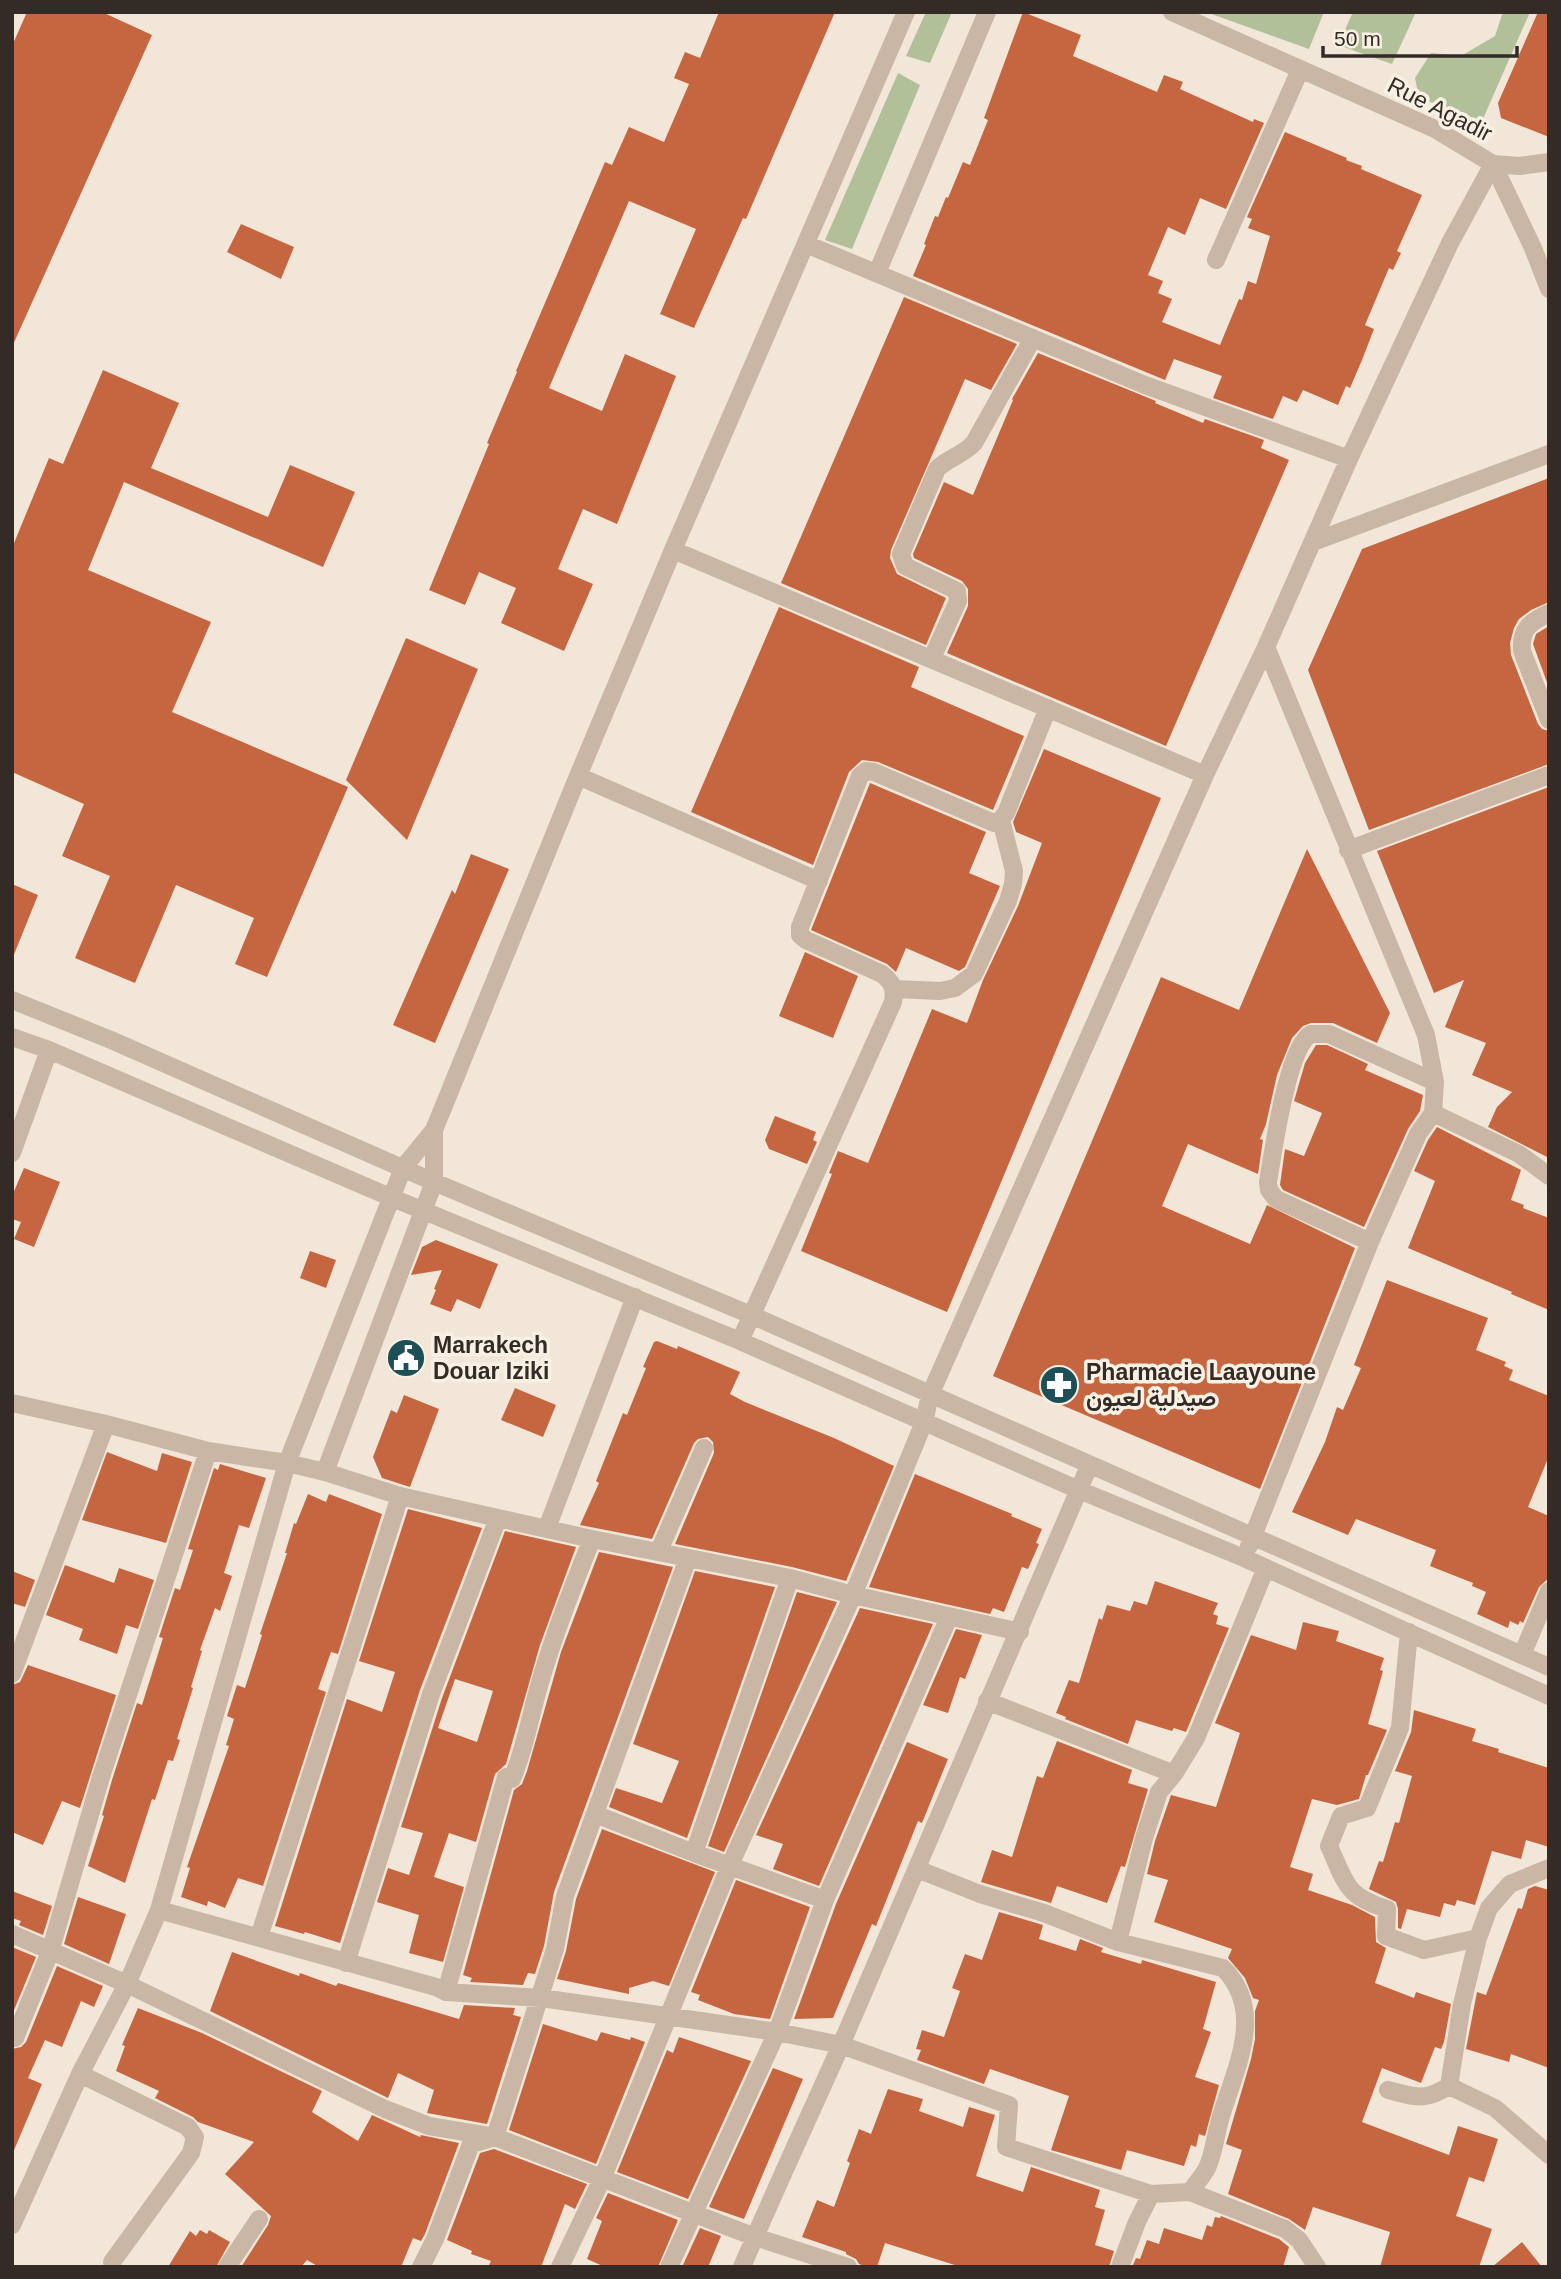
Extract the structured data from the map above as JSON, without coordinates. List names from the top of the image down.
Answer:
{
  "streets": {
    "street": ["Rue Agadir"]
  },
  "places": {
    "public building": ["Marrakech Douar Iziki"],
    "pharmacy": ["Pharmacie Laayoune صيدلية لعيون"]
  },
  "scale_bar": "50 m"
}
